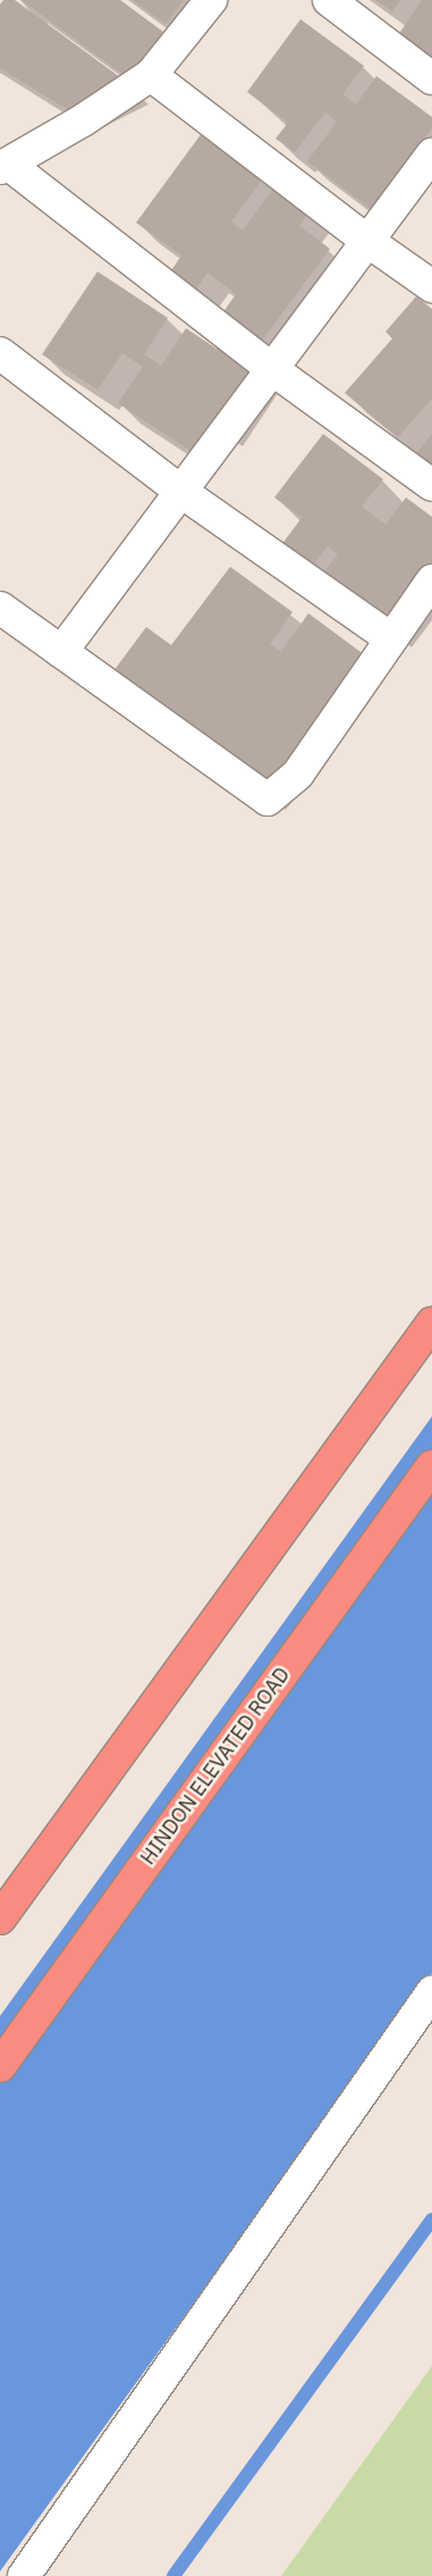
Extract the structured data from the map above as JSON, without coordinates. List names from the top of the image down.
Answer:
{
  "streets": {
    "highway": ["HINDON ELEVATED ROAD"]
  }
}
